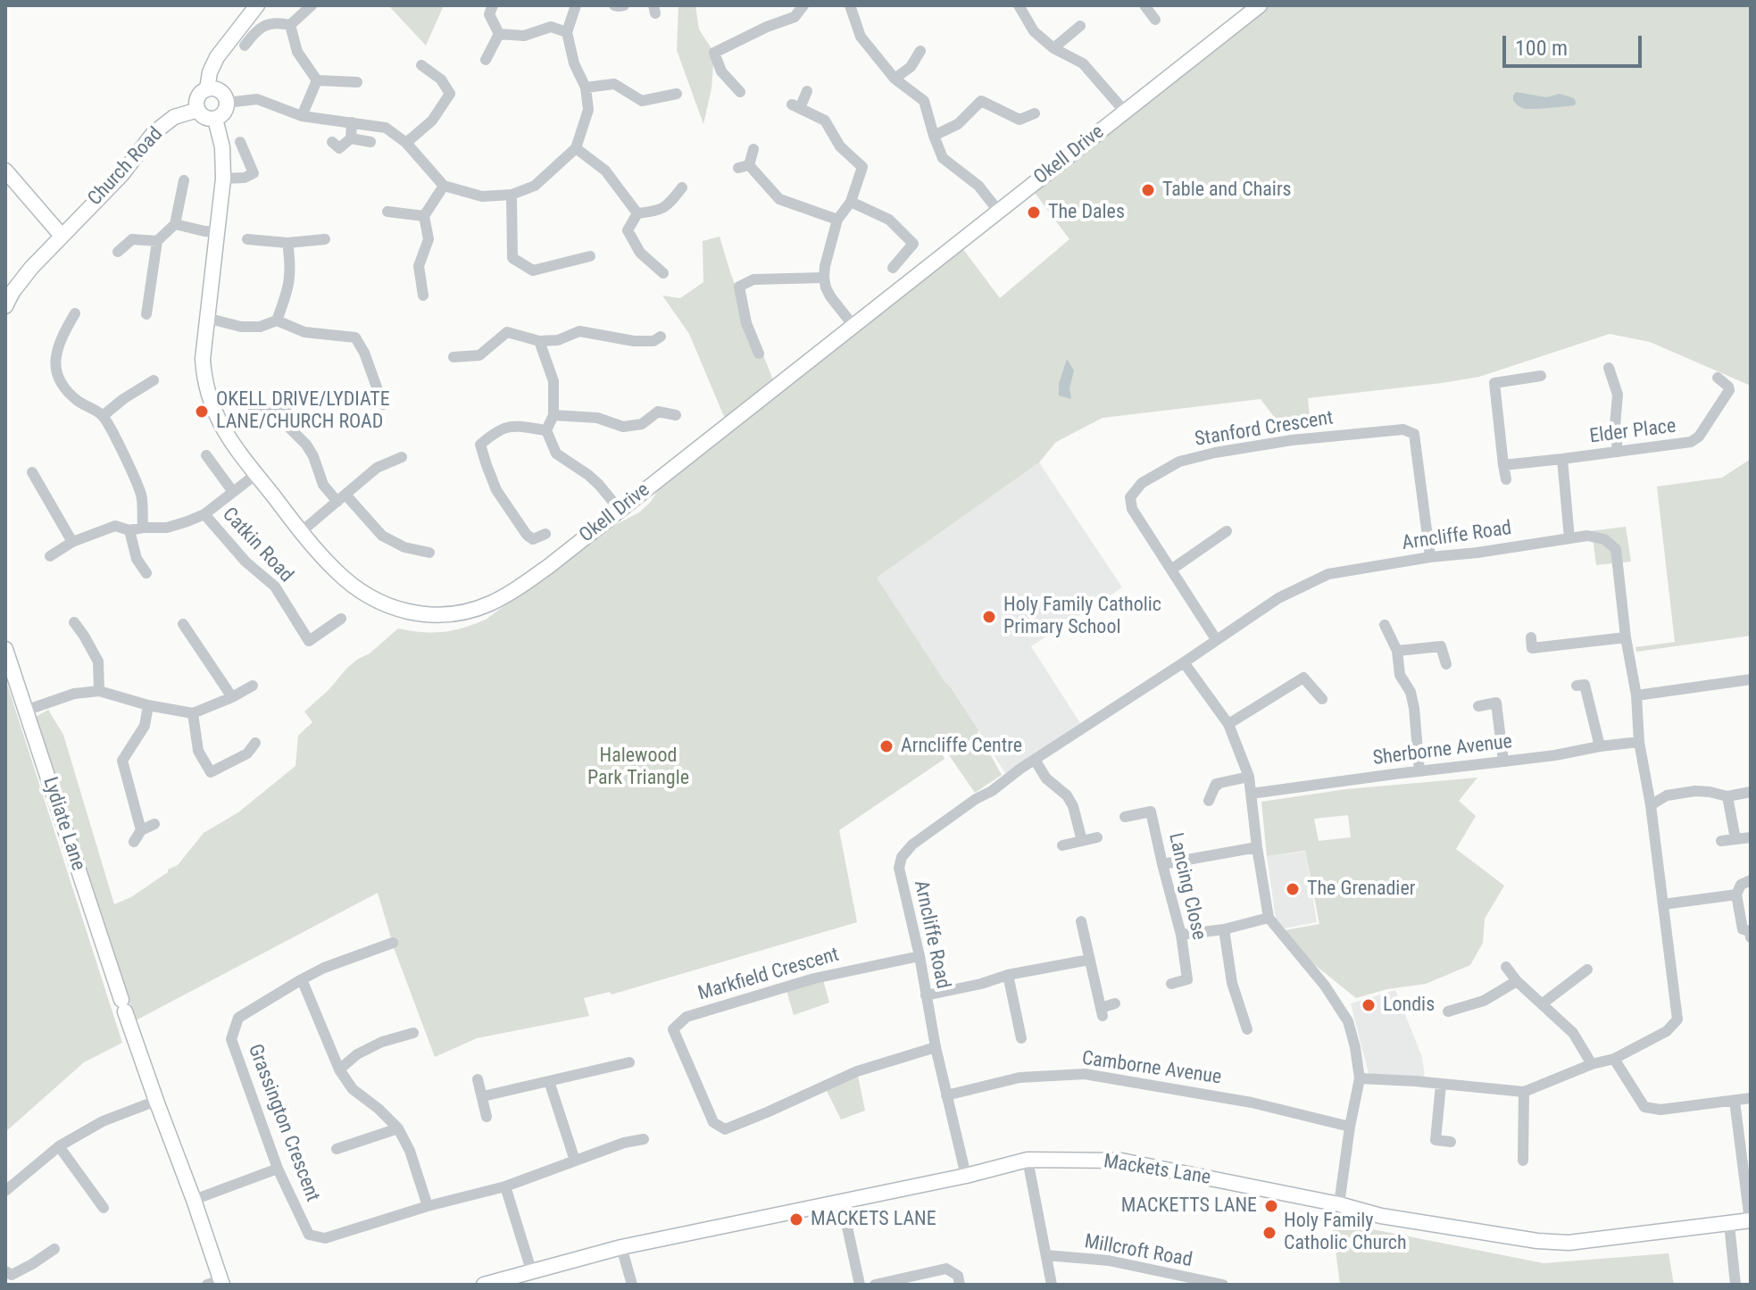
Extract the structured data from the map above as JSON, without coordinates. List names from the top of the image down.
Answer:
{
  "streets": {
    "street": [
      "Okell Drive",
      "Church Road",
      "Stanford Crescent",
      "Elder Place",
      "Arncliffe Road",
      "Catkin Road",
      "Sherborne Avenue",
      "Lydiate Lane",
      "Lancing Close",
      "Markfield Crescent",
      "Camborne Avenue",
      "Grassington Crescent",
      "Mackets Lane",
      "Millcroft Road"
    ]
  },
  "crossings": [
    ["Okell Drive", "Church Road"],
    ["Stanford Crescent", "Arncliffe Road"],
    ["Arncliffe Road", "Sherborne Avenue"],
    ["Arncliffe Road", "Markfield Crescent"],
    ["Arncliffe Road", "Camborne Avenue"],
    ["Arncliffe Road", "Mackets Lane"]
  ],
  "parks": ["Halewood Park Triangle"],
  "places": [
    "Table and Chairs",
    "The Dales",
    "OKELL DRIVE/LYDIATE LANE/CHURCH ROAD",
    "Holy Family Catholic Primary School",
    "Arncliffe Centre",
    "The Grenadier",
    "Londis",
    "MACKETTS LANE",
    "MACKETS LANE",
    "Holy Family Catholic Church"
  ],
  "scale_bar": "100 m"
}
